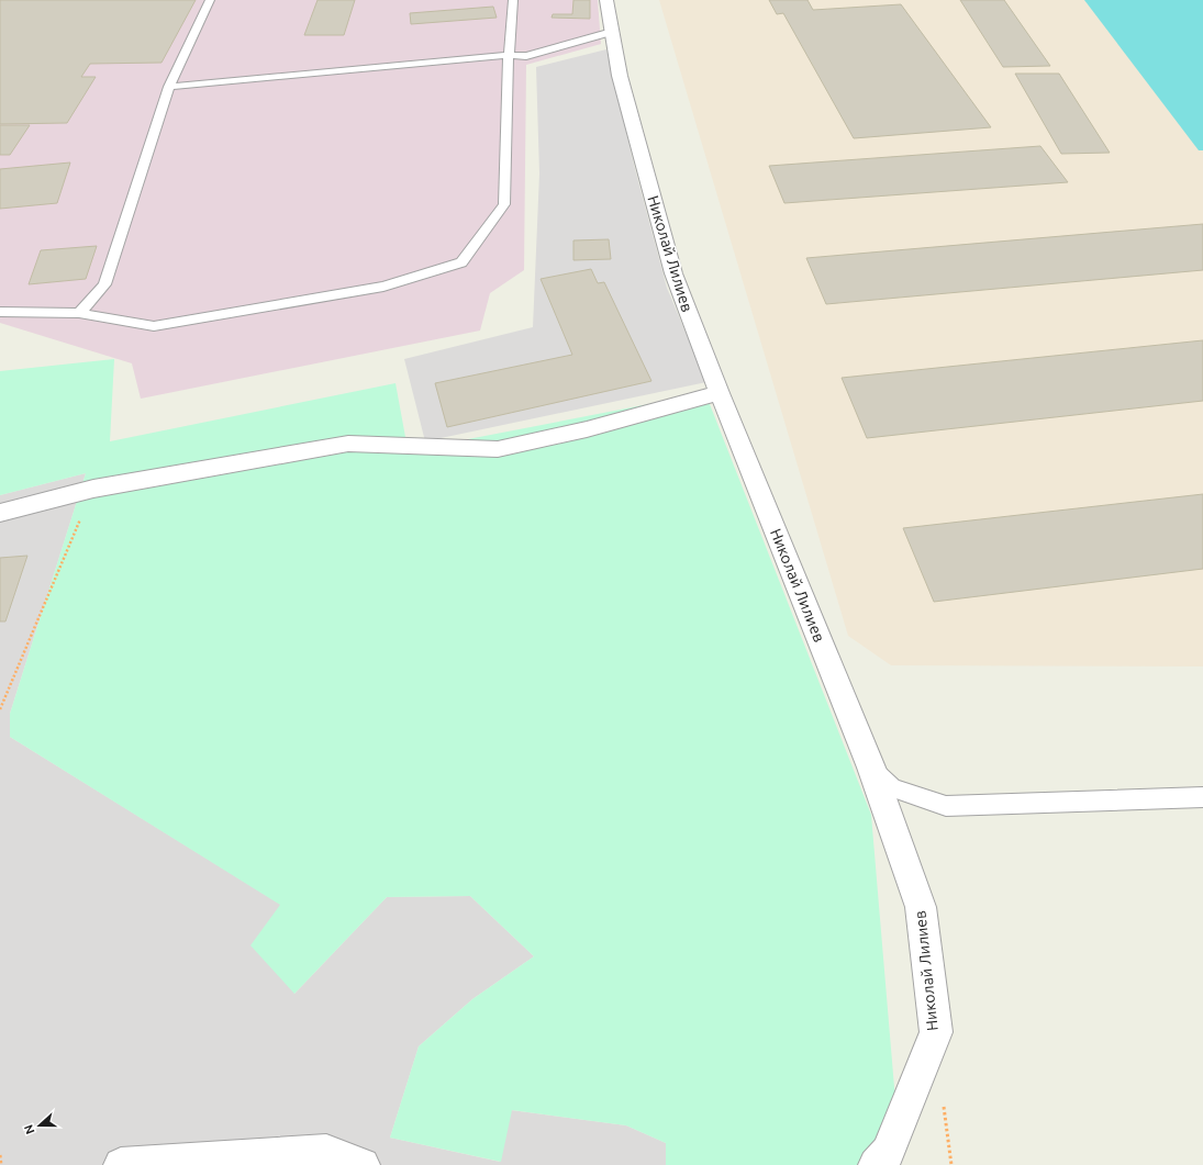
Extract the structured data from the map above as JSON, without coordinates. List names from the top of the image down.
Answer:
{
  "streets": {
    "street": ["Николай Лилиев"]
  },
  "north": "left"
}
